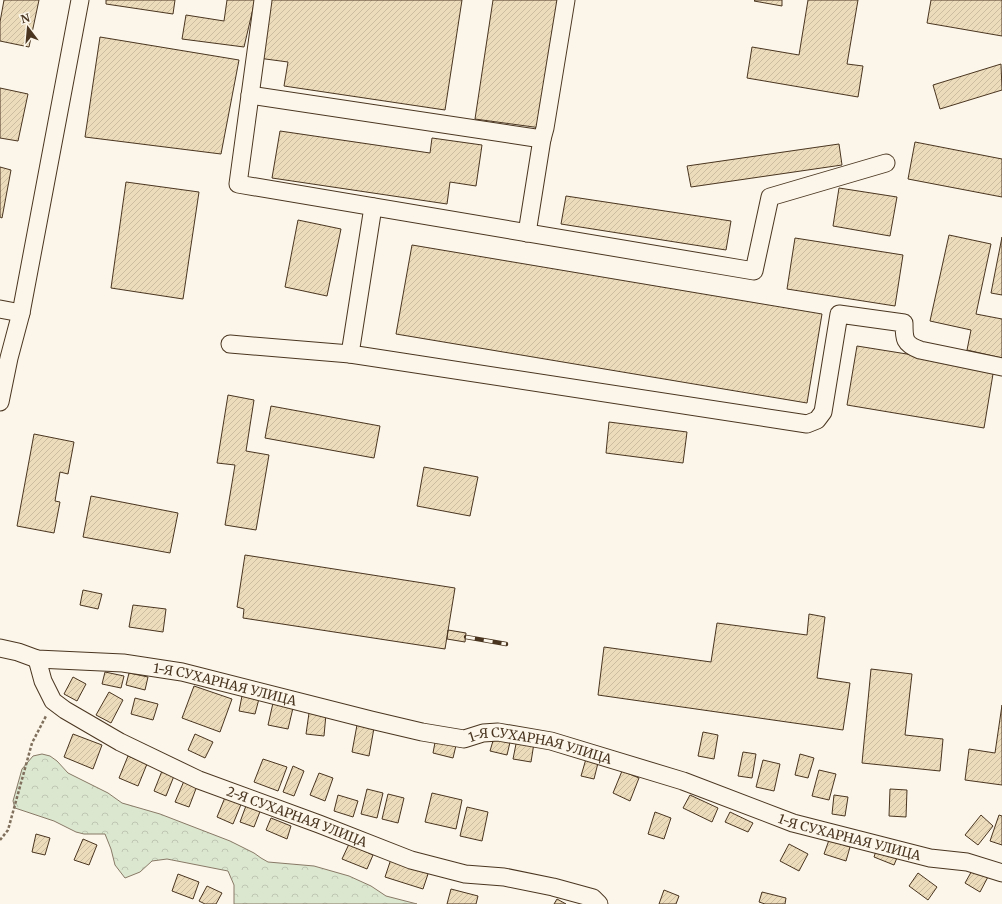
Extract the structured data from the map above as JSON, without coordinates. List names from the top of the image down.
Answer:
{
  "streets": {
    "street": ["1-Я СУХАРНАЯ УЛИЦА", "2-Я СУХАРНАЯ УЛИЦА"]
  },
  "crossings": [
    ["1-Я СУХАРНАЯ УЛИЦА", "2-Я СУХАРНАЯ УЛИЦА"]
  ],
  "north": "top"
}
